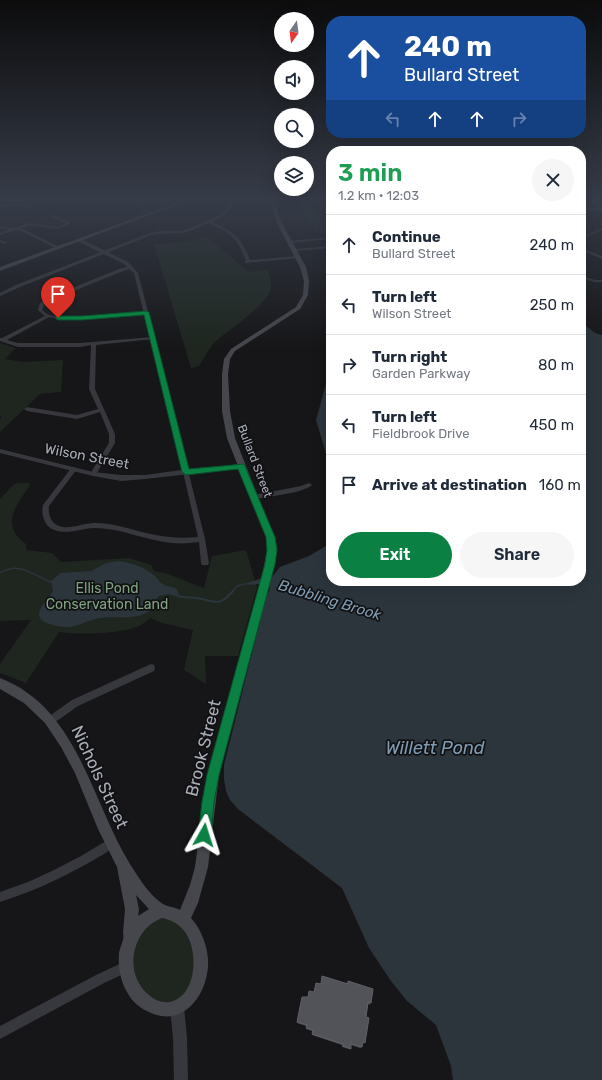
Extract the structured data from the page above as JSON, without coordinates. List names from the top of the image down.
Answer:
{
  "streets": {
    "main road": ["Bullard Street", "Brook Street", "Nichols Street"],
    "street": ["Wilson Street"]
  },
  "crossings": [
    ["Wilson Street", "Bullard Street"],
    ["Bullard Street", "Brook Street"],
    ["Brook Street", "Nichols Street"]
  ],
  "water": ["Bubbling Brook", "Willett Pond"],
  "parks": ["Ellis Pond Conservation Land"],
  "north": "bottom",
  "page": {
    "turn": ["240 m", "Bullard Street"],
    "heading": ["3 min", "1.2 km · 12:03"],
    "list": [
      {
        "name": "Continue",
        "note": "Bullard Street",
        "value": "240 m"
      },
      {
        "name": "Turn left",
        "note": "Wilson Street",
        "value": "250 m"
      },
      {
        "name": "Turn right",
        "note": "Garden Parkway",
        "value": "80 m"
      },
      {
        "name": "Turn left",
        "note": "Fieldbrook Drive",
        "value": "450 m"
      },
      {
        "name": "Arrive at destination",
        "value": "160 m"
      }
    ],
    "buttons": ["Exit", "Share"]
  }
}
